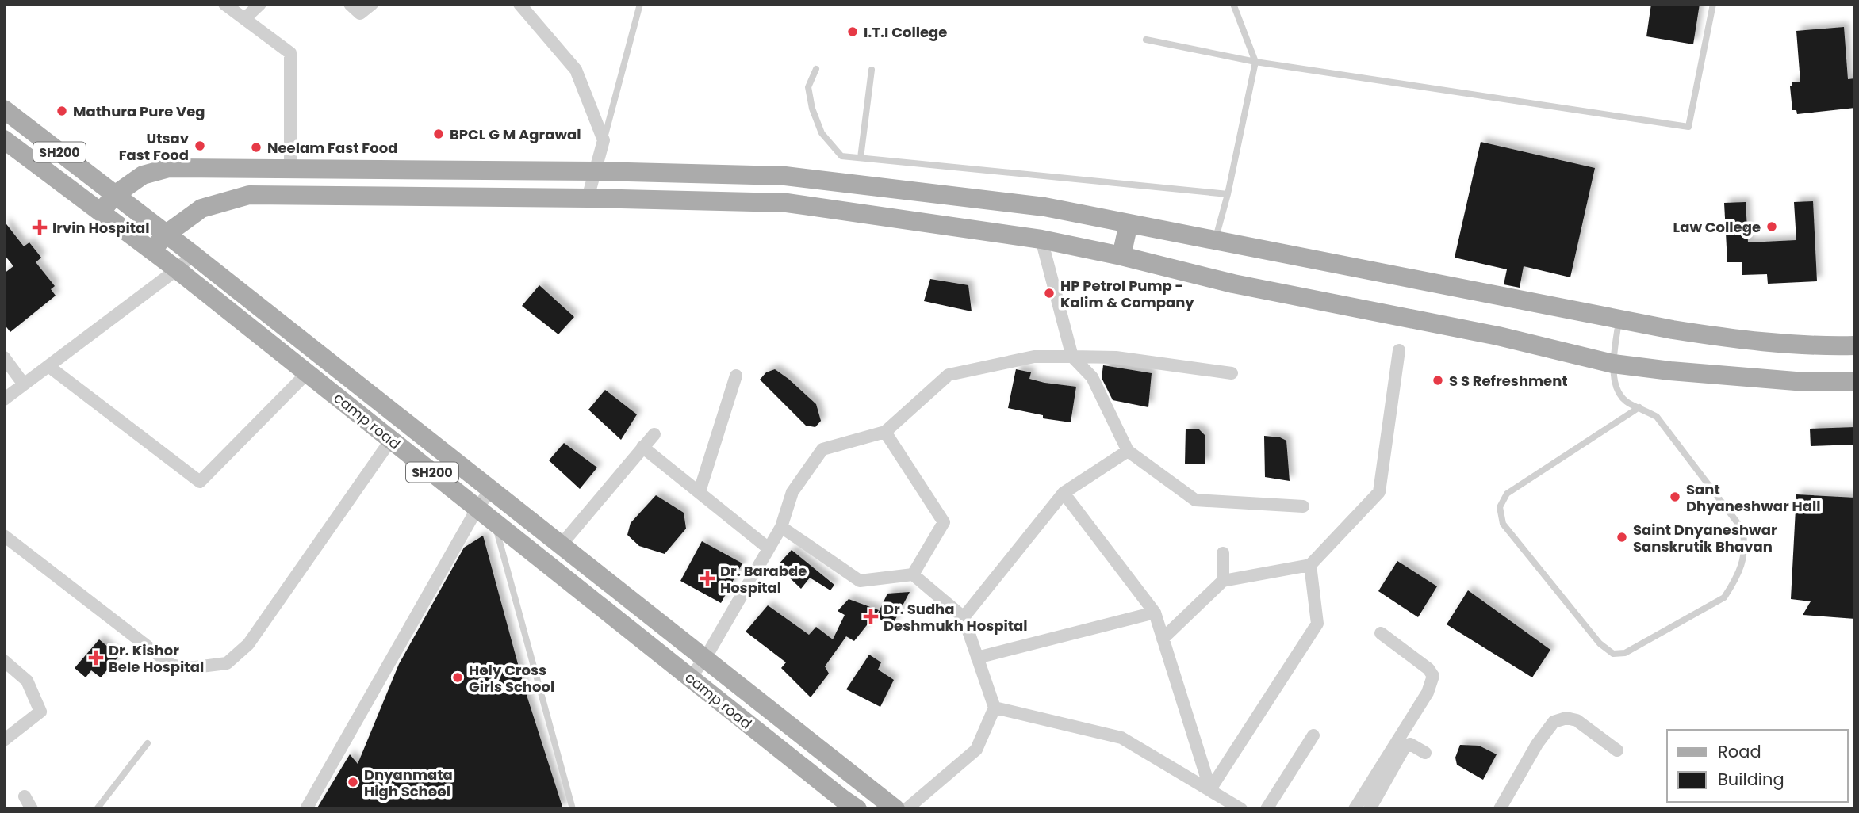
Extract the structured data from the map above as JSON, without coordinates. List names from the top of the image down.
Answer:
{
  "streets": {
    "main road": ["SH200", "camp road"]
  },
  "crossings": [
    ["SH200", "camp road"]
  ],
  "places": {
    "other": [
      "I.T.I College",
      "Mathura Pure Veg",
      "BPCL G M Agrawal",
      "Utsav Fast Food",
      "Neelam Fast Food",
      "Law College",
      "HP Petrol Pump - Kalim & Company",
      "S S Refreshment",
      "Sant Dhyaneshwar Hall",
      "Saint Dnyaneshwar Sanskrutik Bhavan",
      "Holy Cross Girls School",
      "Dnyanmata High School"
    ],
    "health": [
      "Irvin Hospital",
      "Dr. Barabde Hospital",
      "Dr. Sudha Deshmukh Hospital",
      "Dr. Kishor Bele Hospital"
    ]
  },
  "legend": ["Road", "Building"]
}
